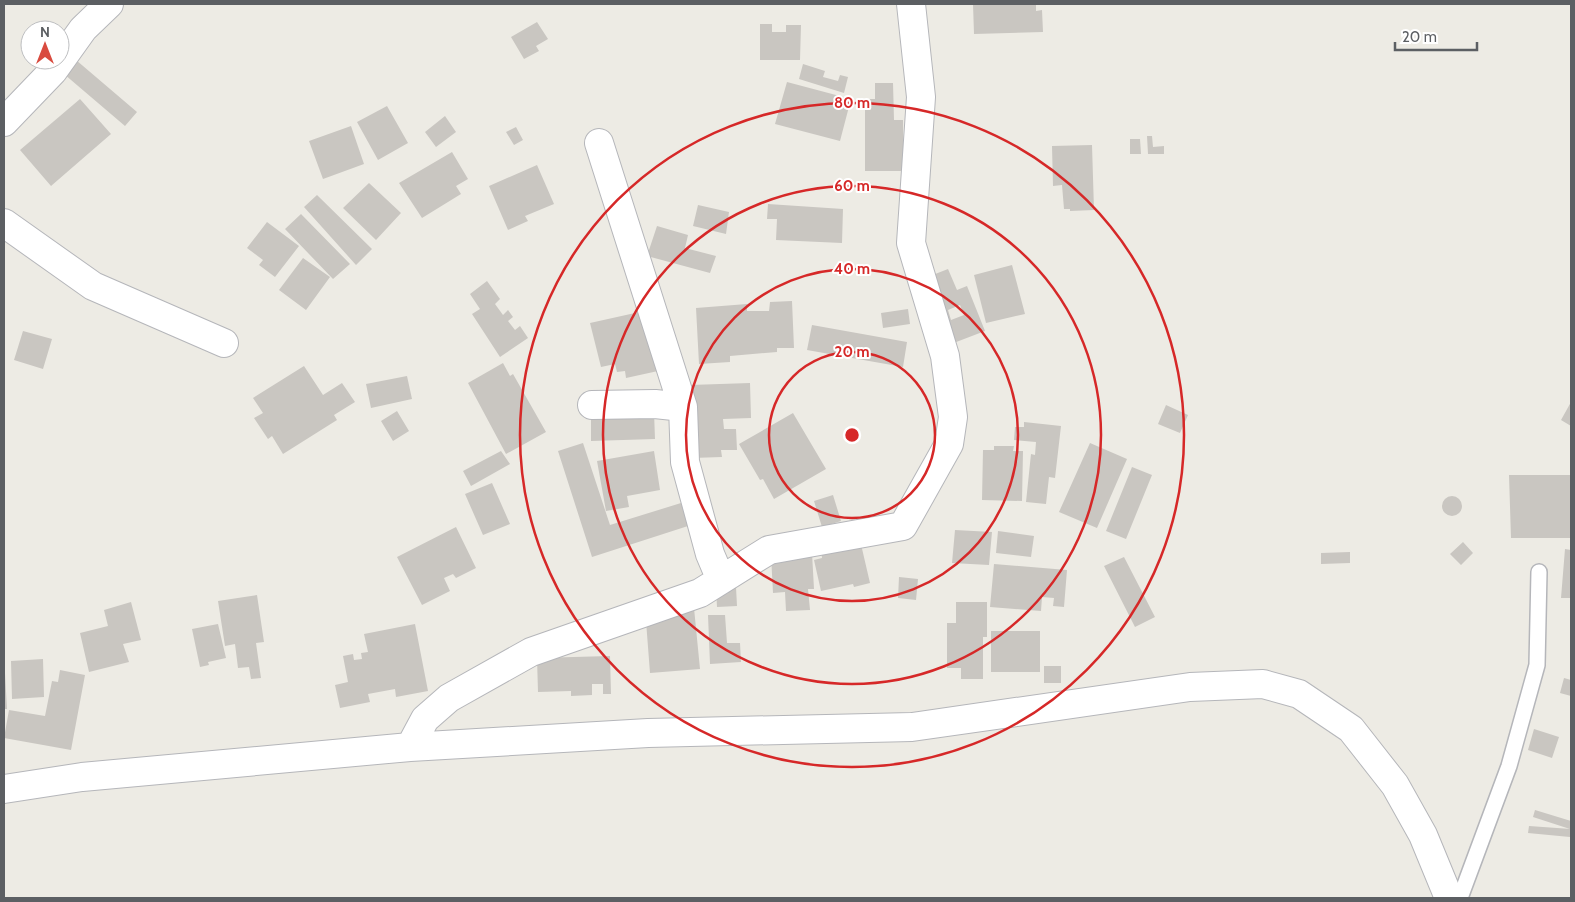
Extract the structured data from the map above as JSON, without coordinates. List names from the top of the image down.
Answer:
{
  "scale_bar": "20 m",
  "north": "top",
  "rings": [
    "80 m",
    "60 m",
    "40 m",
    "20 m"
  ]
}
